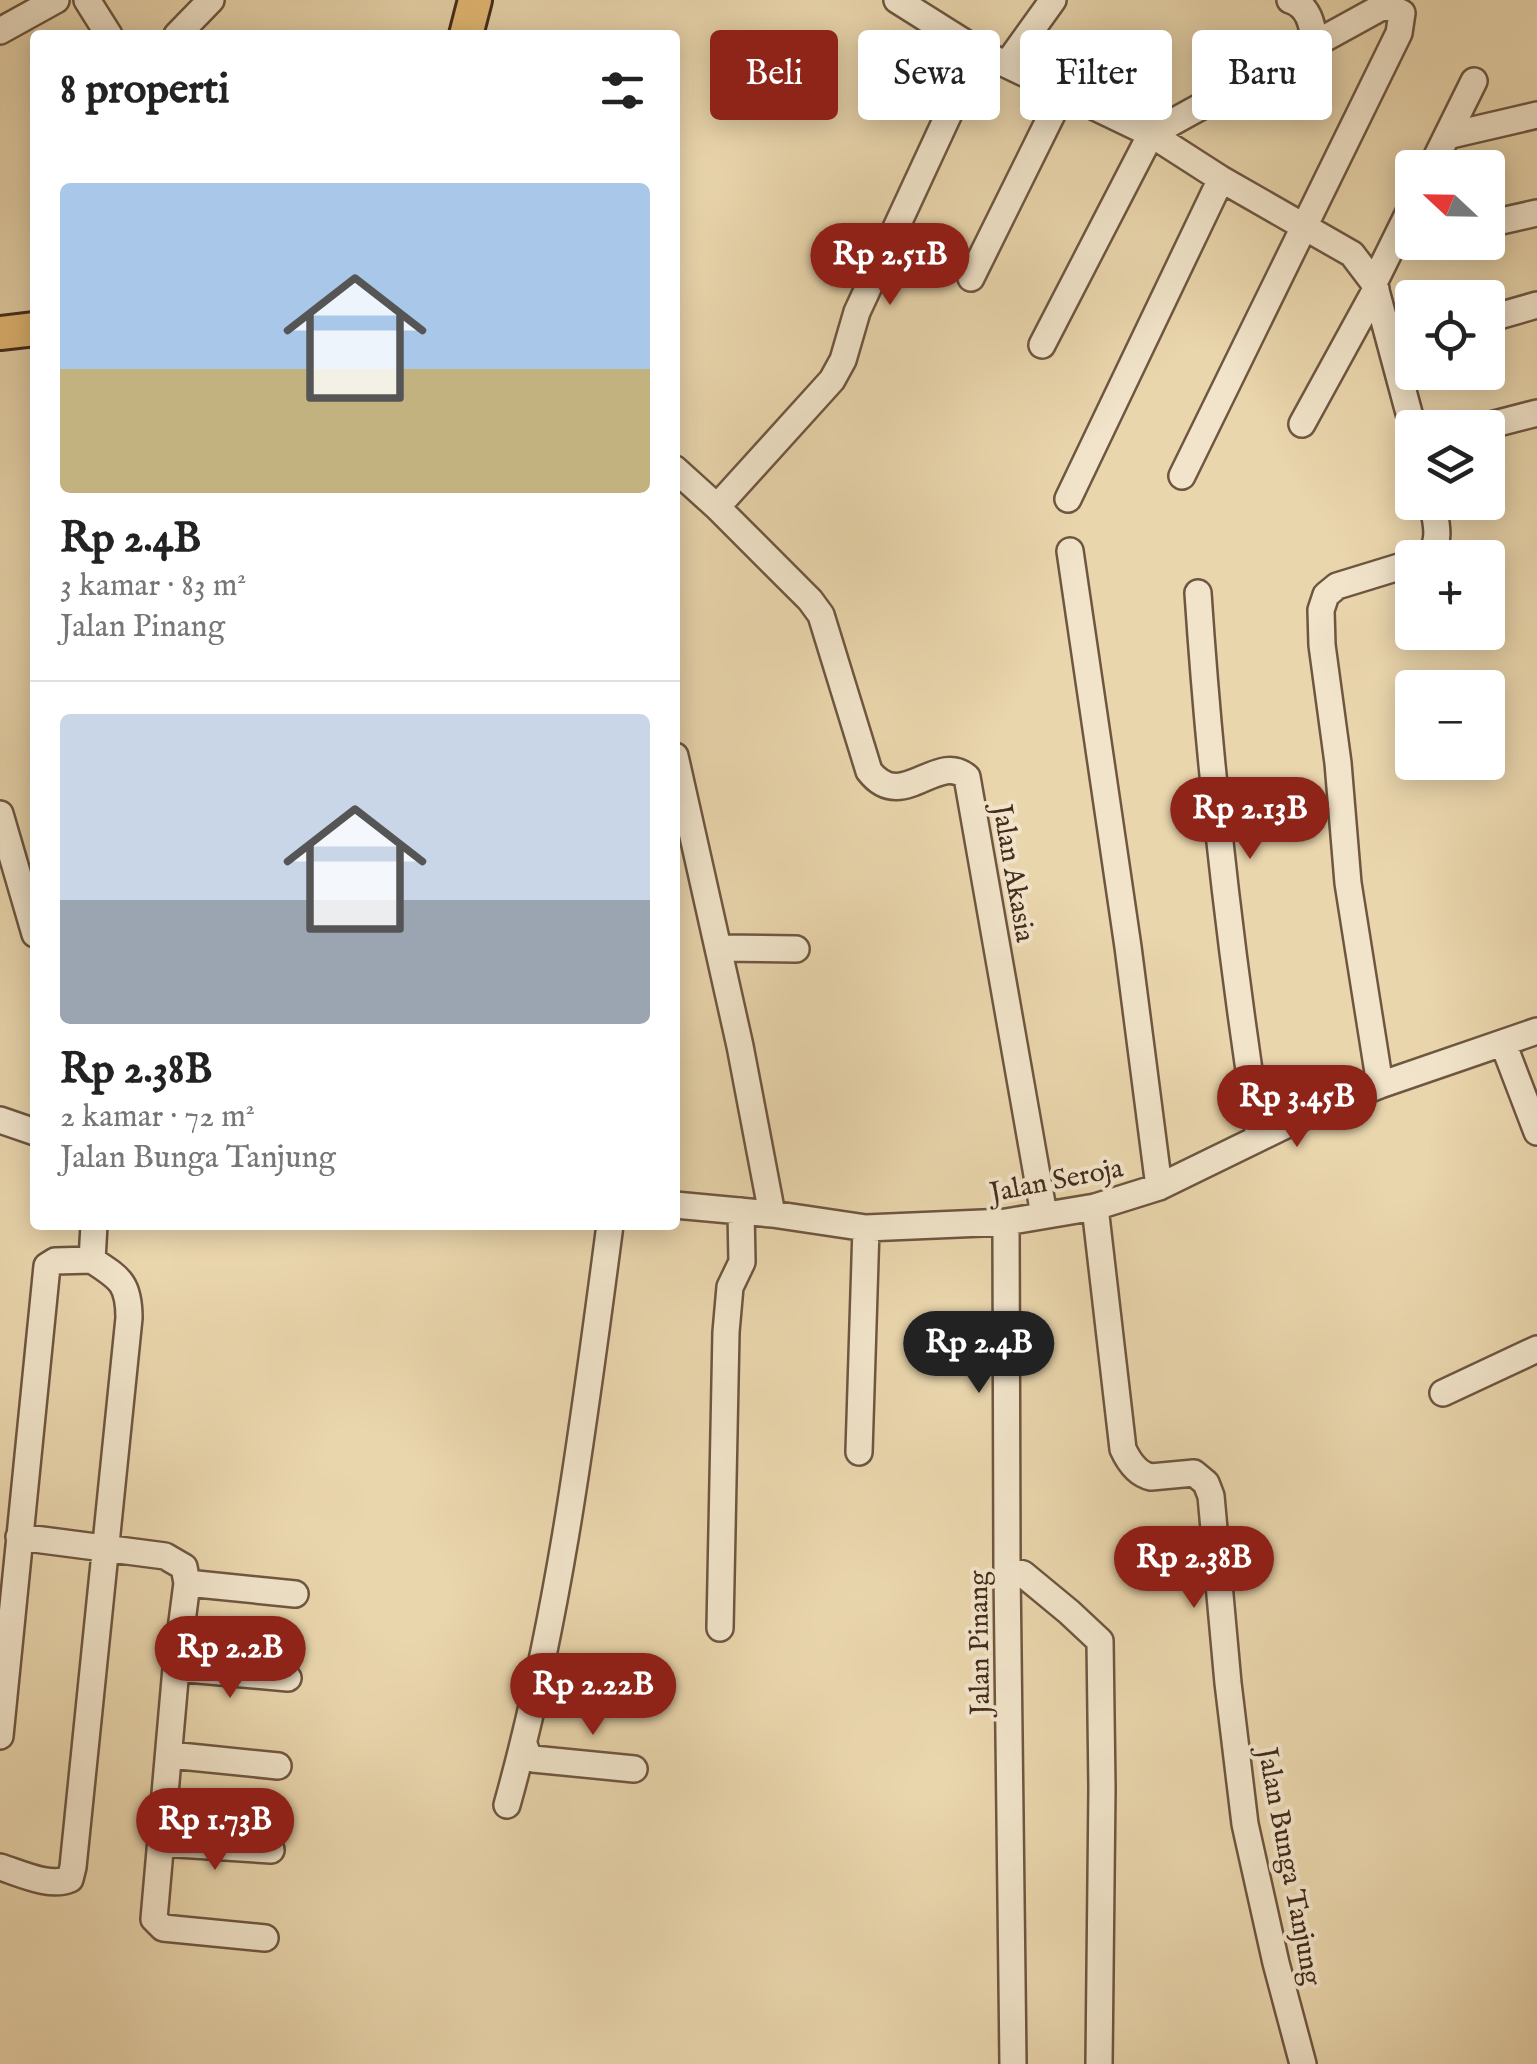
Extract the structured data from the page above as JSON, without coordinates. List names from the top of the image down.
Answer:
{
  "streets": {
    "street": [
      "Jalan Akasia",
      "Jalan Seroja",
      "Jalan Pinang",
      "Jalan Bunga Tanjung"
    ]
  },
  "crossings": [
    ["Jalan Akasia", "Jalan Seroja"],
    ["Jalan Seroja", "Jalan Pinang"],
    ["Jalan Seroja", "Jalan Bunga Tanjung"]
  ],
  "north": "left",
  "page": {
    "chip": [
      "Beli",
      "Sewa",
      "Filter",
      "Baru"
    ],
    "heading": "8 properti",
    "map_buttons": ["+", "−"],
    "list": [
      {
        "name": "Rp 2.4B",
        "note": "3 kamar · 83 m² · Jalan Pinang"
      },
      {
        "name": "Rp 2.38B",
        "note": "2 kamar · 72 m² · Jalan Bunga Tanjung"
      }
    ],
    "price": [
      "Rp 2.51B",
      "Rp 2.13B",
      "Rp 3.45B",
      "Rp 2.4B",
      "Rp 2.38B",
      "Rp 2.2B",
      "Rp 2.22B",
      "Rp 1.73B"
    ]
  }
}
